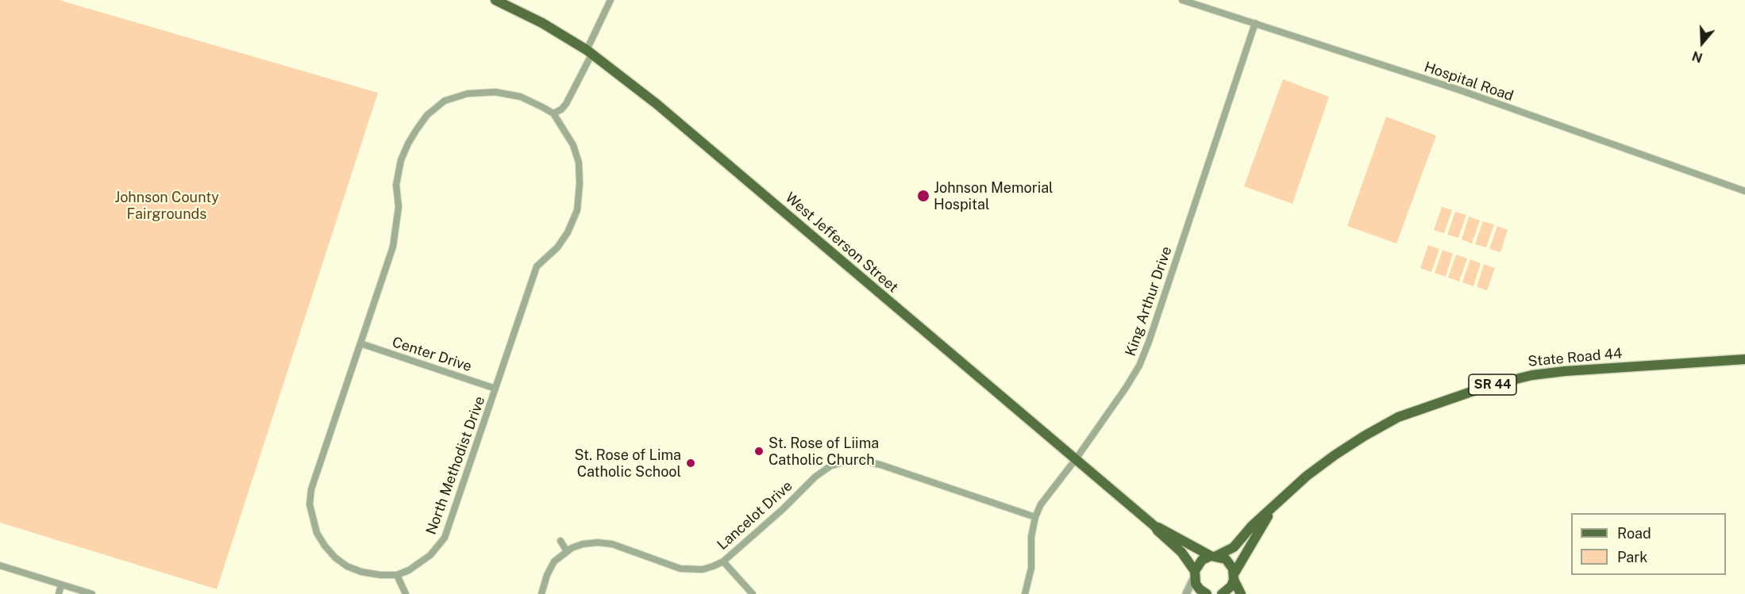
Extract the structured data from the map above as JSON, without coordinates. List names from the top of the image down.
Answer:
{
  "streets": {
    "main road": ["West Jefferson Street", "State Road 44", "SR 44"],
    "street": [
      "Hospital Road",
      "King Arthur Drive",
      "Center Drive",
      "North Methodist Drive",
      "Lancelot Drive"
    ]
  },
  "crossings": [
    ["Hospital Road", "King Arthur Drive"],
    ["West Jefferson Street", "King Arthur Drive"],
    ["West Jefferson Street", "State Road 44"],
    ["King Arthur Drive", "Lancelot Drive"],
    ["Center Drive", "North Methodist Drive"]
  ],
  "parks": ["Johnson County Fairgrounds"],
  "places": ["Johnson Memorial Hospital", "St. Rose of Liima Catholic Church", "St. Rose of Lima Catholic School"],
  "legend": ["Road", "Park"],
  "north": "bottom"
}
